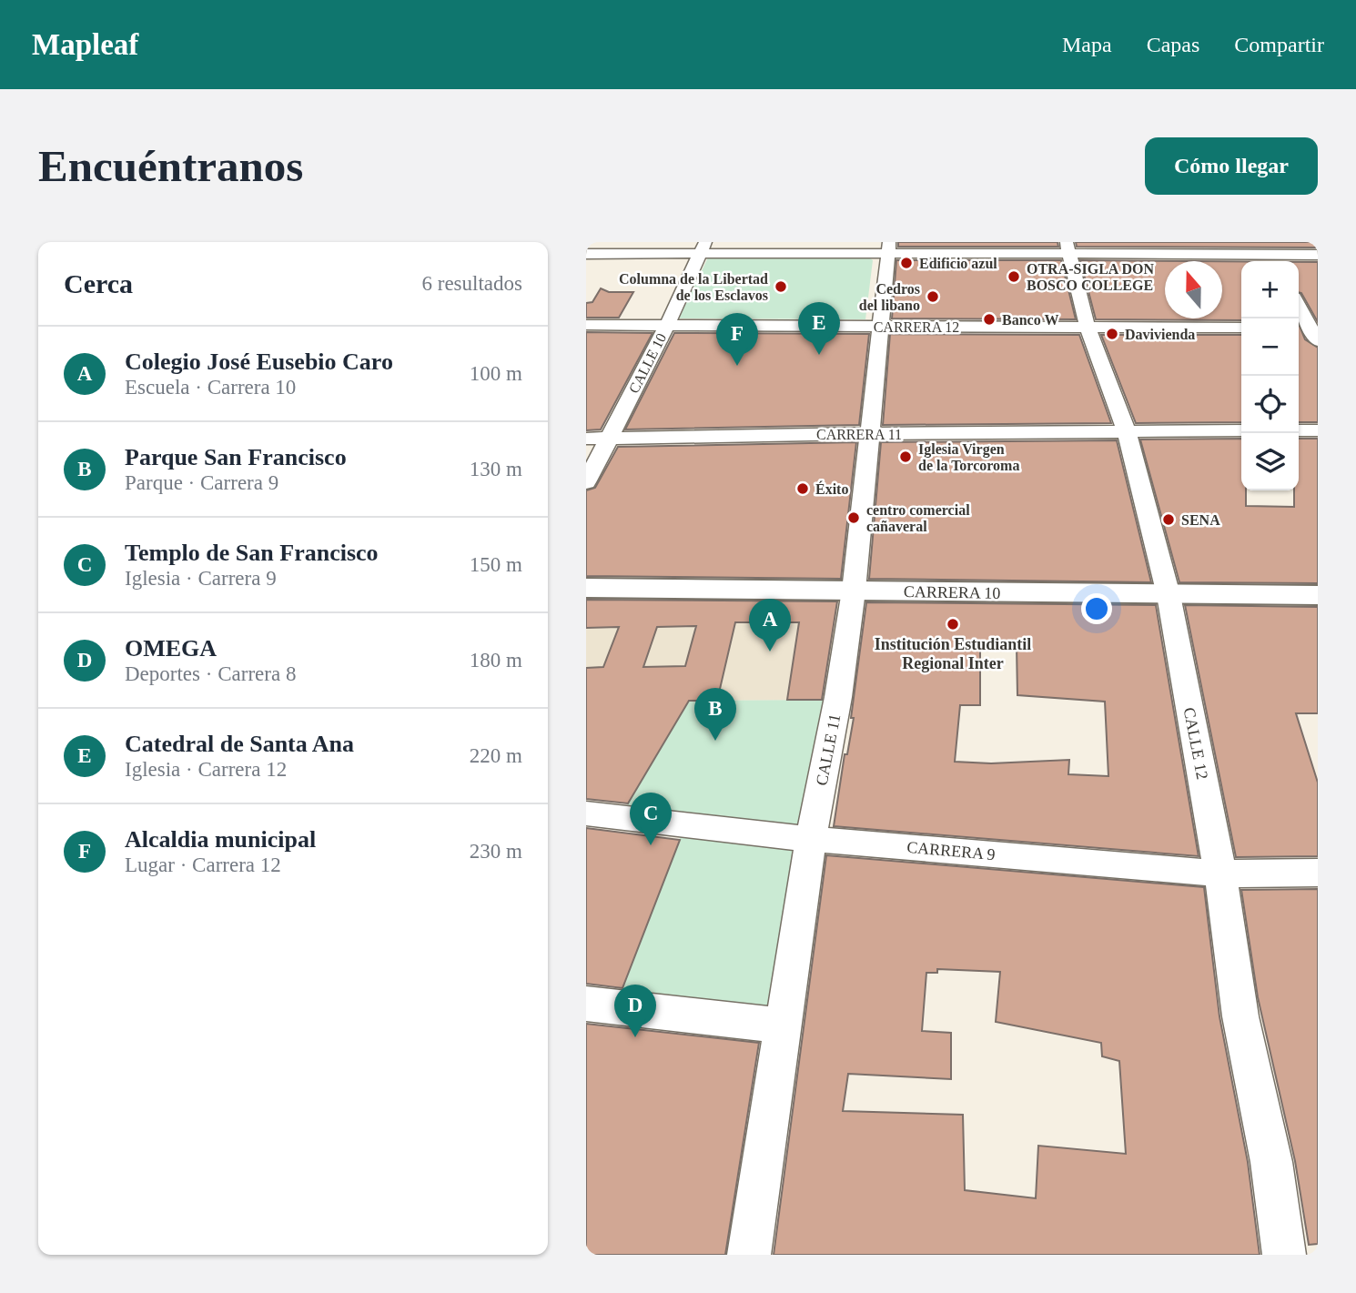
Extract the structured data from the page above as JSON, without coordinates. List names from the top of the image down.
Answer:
{
  "streets": {
    "street": [
      "CARRERA 12",
      "CALLE 10",
      "CARRERA 11",
      "CARRERA 10",
      "CALLE 12",
      "CALLE 11",
      "CARRERA 9"
    ]
  },
  "crossings": [
    ["CARRERA 12", "CALLE 10"],
    ["CARRERA 12", "CALLE 12"],
    ["CARRERA 12", "CALLE 11"],
    ["CALLE 10", "CARRERA 11"],
    ["CARRERA 11", "CALLE 12"],
    ["CARRERA 11", "CALLE 11"],
    ["CARRERA 10", "CALLE 12"],
    ["CARRERA 10", "CALLE 11"],
    ["CALLE 12", "CARRERA 9"],
    ["CALLE 11", "CARRERA 9"]
  ],
  "places": [
    "Edificio azul",
    "OTRA-SIGLA DON BOSCO COLLEGE",
    "Columna de la Libertad de los Esclavos",
    "Cedros del libano",
    "Banco W",
    "Davivienda",
    "Iglesia Virgen de la Torcoroma",
    "Éxito",
    "centro comercial cañaveral",
    "SENA",
    "Institución Estudiantil Regional Inter"
  ],
  "north": "top",
  "page": {
    "header": "Mapleaf",
    "nav": ["Mapa", "Capas", "Compartir"],
    "buttons": "Cómo llegar",
    "title": "Encuéntranos",
    "heading": ["Cerca", "6 resultados"],
    "map_buttons": ["+", "−"],
    "pins": [
      "E",
      "F",
      "A",
      "B",
      "C",
      "D"
    ],
    "list": [
      {
        "mark": "A",
        "name": "Colegio José Eusebio Caro",
        "note": "Escuela · Carrera 10",
        "value": "100 m"
      },
      {
        "mark": "B",
        "name": "Parque San Francisco",
        "note": "Parque · Carrera 9",
        "value": "130 m"
      },
      {
        "mark": "C",
        "name": "Templo de San Francisco",
        "note": "Iglesia · Carrera 9",
        "value": "150 m"
      },
      {
        "mark": "D",
        "name": "OMEGA",
        "note": "Deportes · Carrera 8",
        "value": "180 m"
      },
      {
        "mark": "E",
        "name": "Catedral de Santa Ana",
        "note": "Iglesia · Carrera 12",
        "value": "220 m"
      },
      {
        "mark": "F",
        "name": "Alcaldia municipal",
        "note": "Lugar · Carrera 12",
        "value": "230 m"
      }
    ]
  }
}
